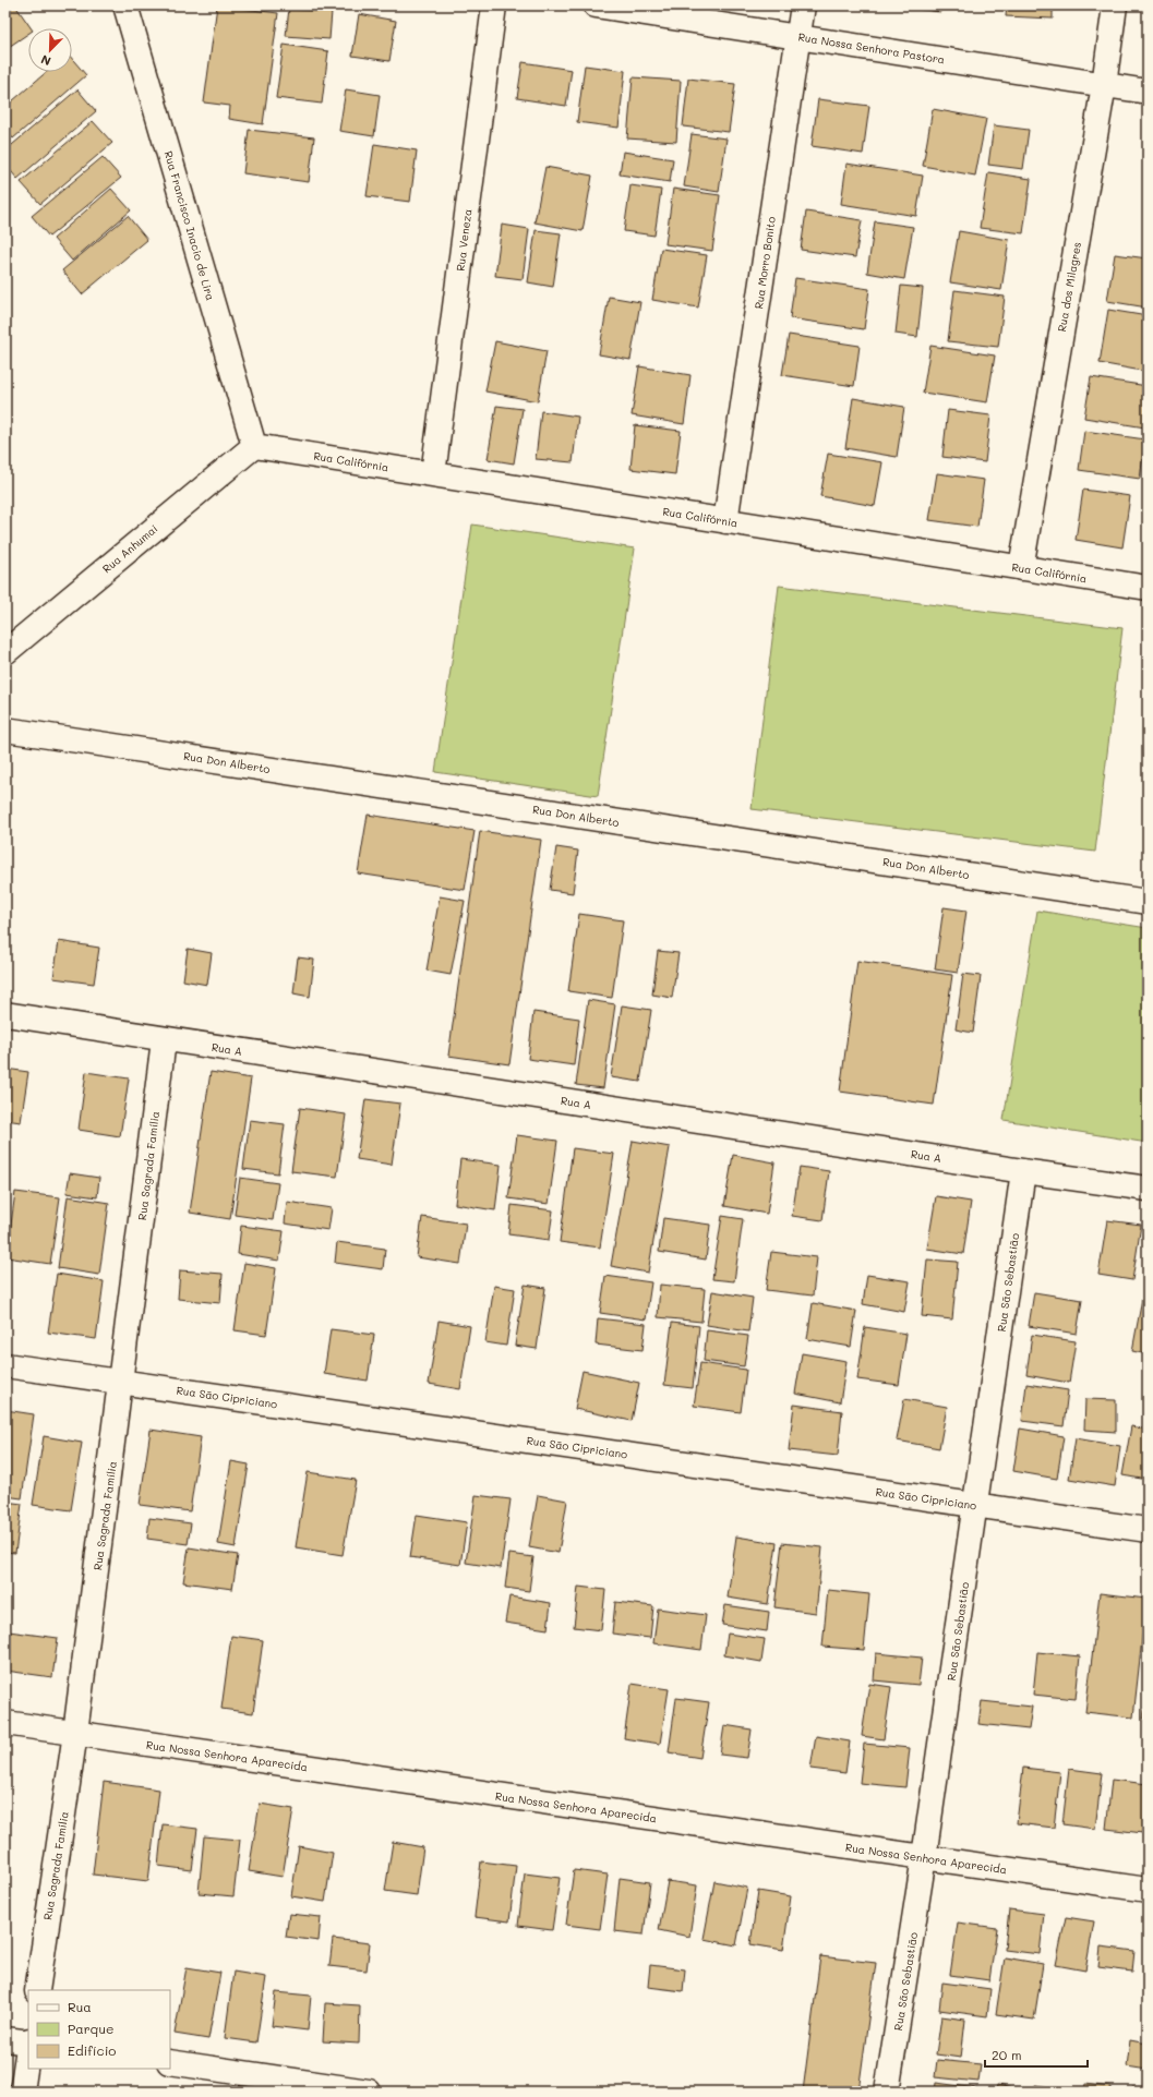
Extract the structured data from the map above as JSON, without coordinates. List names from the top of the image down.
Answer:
{
  "streets": {
    "street": [
      "Rua Nossa Senhora Pastora",
      "Rua Francisco Inacio de Lira",
      "Rua Veneza",
      "Rua Morro Bonito",
      "Rua dos Milagres",
      "Rua Califórnia",
      "Rua Anhumai",
      "Rua Don Alberto",
      "Rua A",
      "Rua Sagrada Família",
      "Rua São Sebastião",
      "Rua São Cipriciano",
      "Rua Nossa Senhora Aparecida"
    ]
  },
  "crossings": [
    ["Rua Nossa Senhora Pastora", "Rua Morro Bonito"],
    ["Rua Nossa Senhora Pastora", "Rua dos Milagres"],
    ["Rua Francisco Inacio de Lira", "Rua Califórnia"],
    ["Rua Francisco Inacio de Lira", "Rua Anhumai"],
    ["Rua Veneza", "Rua Califórnia"],
    ["Rua Morro Bonito", "Rua Califórnia"],
    ["Rua dos Milagres", "Rua Califórnia"],
    ["Rua Califórnia", "Rua Anhumai"],
    ["Rua A", "Rua Sagrada Família"],
    ["Rua A", "Rua São Sebastião"],
    ["Rua Sagrada Família", "Rua São Cipriciano"],
    ["Rua Sagrada Família", "Rua Nossa Senhora Aparecida"],
    ["Rua São Sebastião", "Rua São Cipriciano"],
    ["Rua São Sebastião", "Rua Nossa Senhora Aparecida"]
  ],
  "legend": ["Rua", "Parque", "Edifício"],
  "scale_bar": "20 m",
  "north": "bottom left"
}
